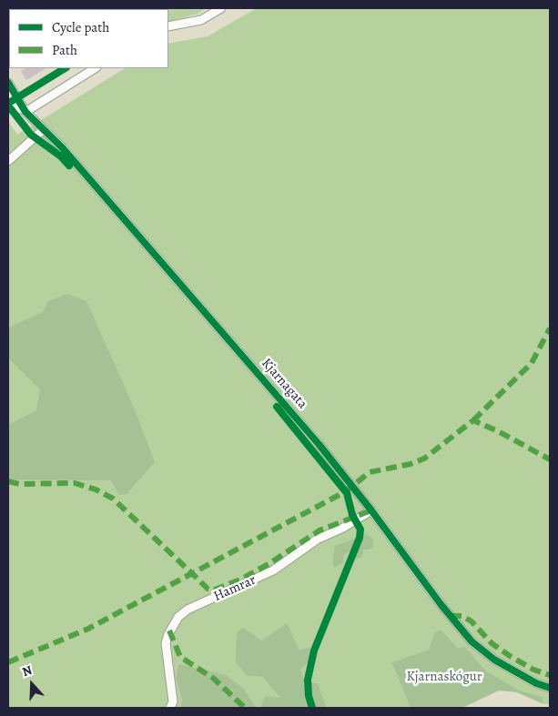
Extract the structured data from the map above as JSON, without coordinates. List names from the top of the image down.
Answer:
{
  "streets": {
    "street": ["Kjarnagata", "Hamrar"]
  },
  "crossings": [
    ["Kjarnagata", "Hamrar"]
  ],
  "parks": ["Kjarnaskógur"],
  "legend": ["Cycle path", "Path"],
  "north": "top"
}
